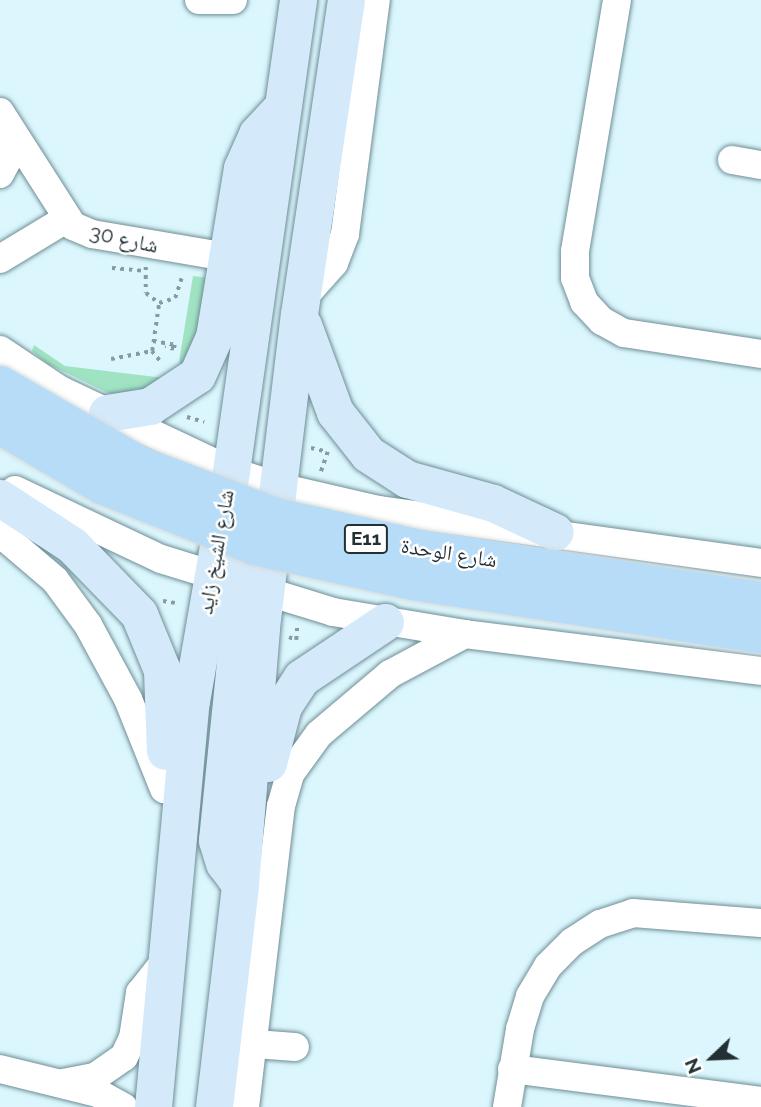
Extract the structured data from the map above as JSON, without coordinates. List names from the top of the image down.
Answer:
{
  "streets": {
    "highway": ["E11", "شارع الوحدة"],
    "main road": ["شارع الشيخ زايد"],
    "street": ["شارع 30"]
  },
  "crossings": [
    ["شارع 30", "شارع الشيخ زايد"]
  ],
  "north": "bottom left"
}
